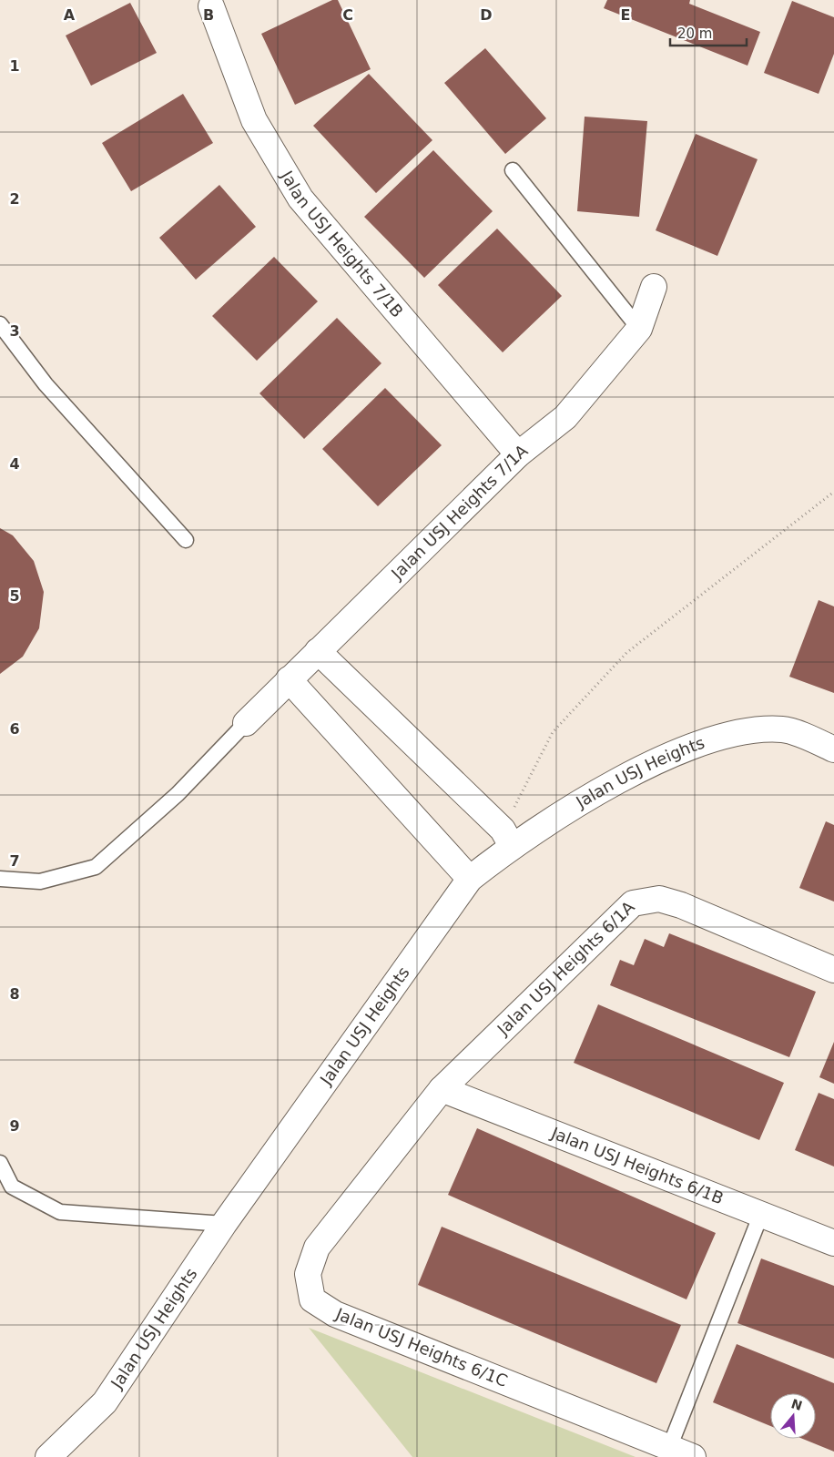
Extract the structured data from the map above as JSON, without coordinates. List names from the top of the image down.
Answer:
{
  "streets": {
    "street": [
      "Jalan USJ Heights 7/1B",
      "Jalan USJ Heights 7/1A",
      "Jalan USJ Heights",
      "Jalan USJ Heights 6/1A",
      "Jalan USJ Heights 6/1B",
      "Jalan USJ Heights 6/1C"
    ]
  },
  "crossings": [
    ["Jalan USJ Heights 7/1B", "Jalan USJ Heights 7/1A"],
    ["Jalan USJ Heights 6/1A", "Jalan USJ Heights 6/1B"],
    ["Jalan USJ Heights 6/1A", "Jalan USJ Heights 6/1C"],
    ["Jalan USJ Heights 6/1B", "Jalan USJ Heights 6/1C"]
  ],
  "scale_bar": "20 m",
  "north": "top",
  "grid": {
    "columns": [
      "A",
      "B",
      "C",
      "D",
      "E"
    ],
    "rows": [
      "1",
      "2",
      "3",
      "4",
      "5",
      "6",
      "7",
      "8",
      "9"
    ]
  }
}
